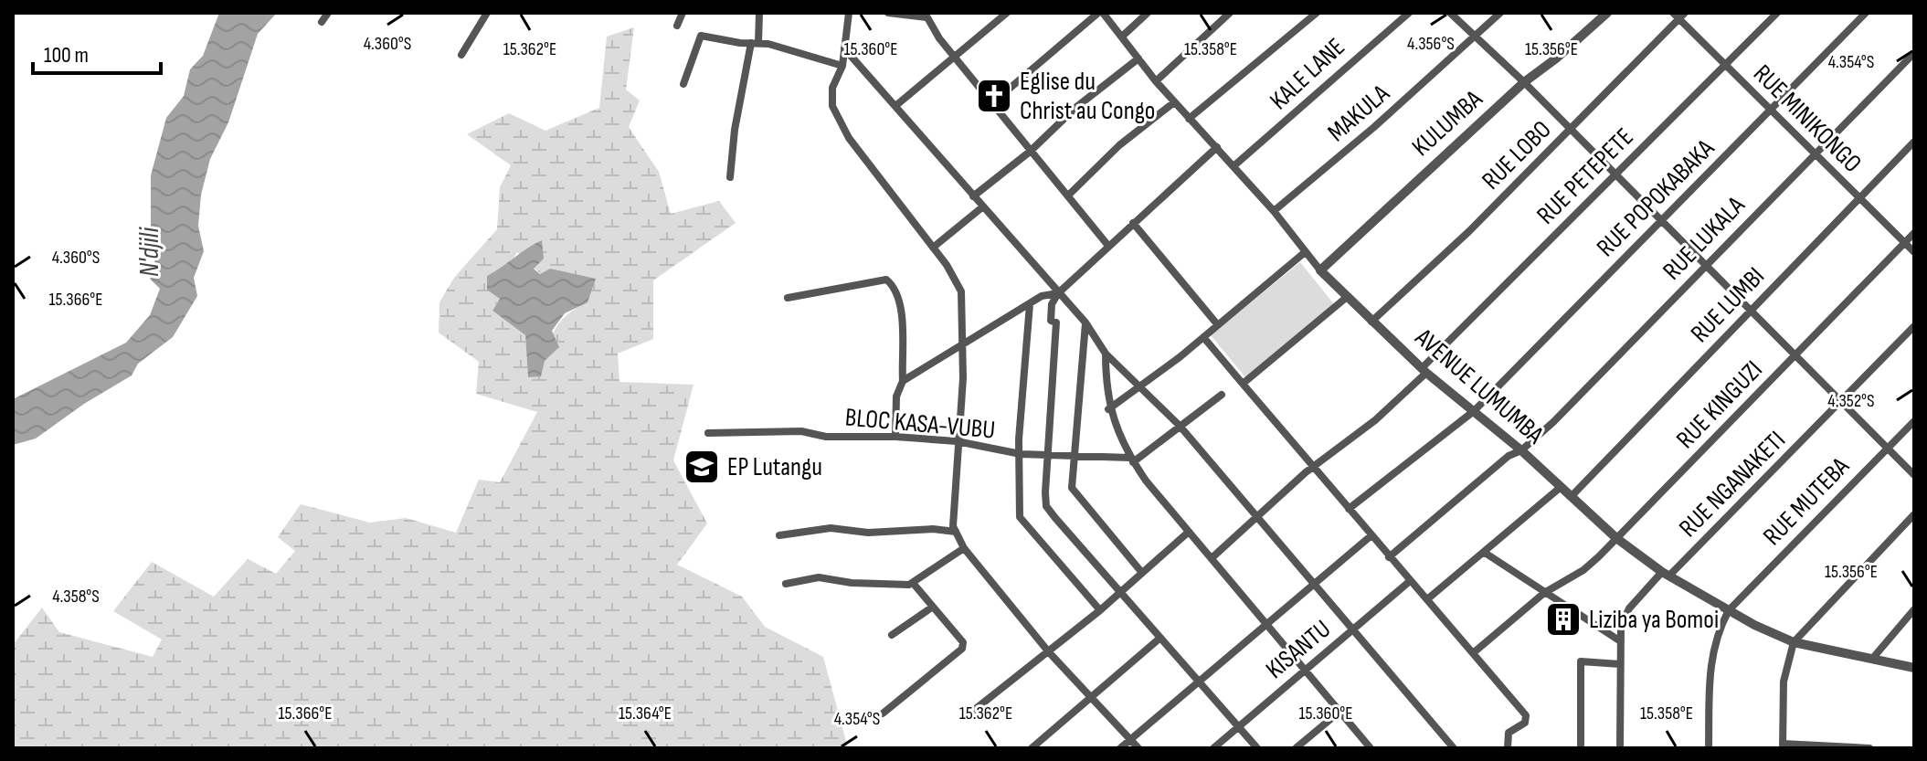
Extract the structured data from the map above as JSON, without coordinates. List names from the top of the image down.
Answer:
{
  "streets": {
    "street": [
      "KALE LANE",
      "MAKULA",
      "RUE MINIKONGO",
      "KULUMBA",
      "RUE LOBO",
      "RUE PETEPETE",
      "RUE POPOKABAKA",
      "RUE LUKALA",
      "RUE LUMBI",
      "AVENUE LUMUMBA",
      "RUE KINGUZI",
      "BLOC KASA-VUBU",
      "RUE NGANAKETI",
      "RUE MUTEBA",
      "KISANTU"
    ]
  },
  "crossings": [
    ["KALE LANE", "AVENUE LUMUMBA"],
    ["MAKULA", "AVENUE LUMUMBA"],
    ["RUE MINIKONGO", "RUE LOBO"],
    ["RUE MINIKONGO", "RUE PETEPETE"],
    ["RUE MINIKONGO", "RUE POPOKABAKA"],
    ["RUE MINIKONGO", "RUE LUKALA"],
    ["RUE MINIKONGO", "RUE LUMBI"],
    ["RUE MINIKONGO", "RUE KINGUZI"],
    ["KULUMBA", "AVENUE LUMUMBA"],
    ["RUE LOBO", "AVENUE LUMUMBA"],
    ["RUE PETEPETE", "AVENUE LUMUMBA"],
    ["RUE POPOKABAKA", "AVENUE LUMUMBA"],
    ["RUE LUKALA", "AVENUE LUMUMBA"],
    ["RUE LUMBI", "AVENUE LUMUMBA"],
    ["AVENUE LUMUMBA", "RUE KINGUZI"],
    ["AVENUE LUMUMBA", "RUE NGANAKETI"],
    ["AVENUE LUMUMBA", "RUE MUTEBA"]
  ],
  "water": ["N'djili"],
  "places": {
    "church": ["Eglise du Christ au Congo"],
    "school or university": ["EP Lutangu"],
    "building": ["Liziba ya Bomoi"]
  },
  "scale_bar": "100 m",
  "coordinates": [
    "4.360°S",
    "4.356°S",
    "15.362°E",
    "15.360°E",
    "15.358°E",
    "15.356°E",
    "4.354°S",
    "15.366°E",
    "4.352°S",
    "4.358°S",
    "15.364°E"
  ]
}
